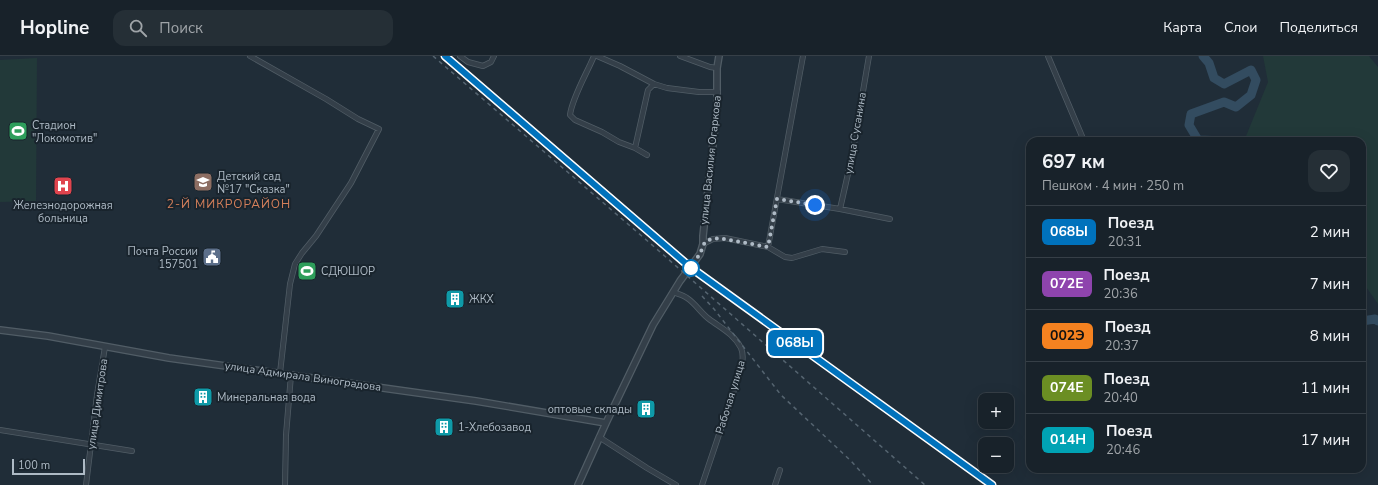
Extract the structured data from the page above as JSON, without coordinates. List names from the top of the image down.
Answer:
{
  "streets": {
    "street": [
      "улица Сусанина",
      "улица Василия Огаркова",
      "улица Адмирала Виноградова",
      "Рабочая улица",
      "улица Димитрова"
    ]
  },
  "crossings": [
    ["улица Василия Огаркова", "улица Адмирала Виноградова"],
    ["улица Василия Огаркова", "Рабочая улица"],
    ["улица Адмирала Виноградова", "улица Димитрова"]
  ],
  "districts": ["2-Й МИКРОРАЙОН"],
  "places": {
    "sports": ["Стадион \"Локомотив\"", "СДЮШОР"],
    "school or university": ["Детский сад №17 \"Сказка\""],
    "hospital": ["Железнодорожная больница"],
    "public building": ["Почта России 157501"],
    "building": [
      "ЖКХ",
      "Минеральная вода",
      "оптовые склады",
      "1-Хлебозавод"
    ]
  },
  "scale_bar": "100 m",
  "page": {
    "header": "Hopline",
    "search": "Поиск",
    "nav": ["Карта", "Слои", "Поделиться"],
    "on_map": "068Ы",
    "heading": ["697 км", "Пешком · 4 мин · 250 m"],
    "list": [
      {
        "mark": "068Ы",
        "name": "Поезд",
        "note": "20:31",
        "value": "2 мин"
      },
      {
        "mark": "072Е",
        "name": "Поезд",
        "note": "20:36",
        "value": "7 мин"
      },
      {
        "mark": "002Э",
        "name": "Поезд",
        "note": "20:37",
        "value": "8 мин"
      },
      {
        "mark": "074Е",
        "name": "Поезд",
        "note": "20:40",
        "value": "11 мин"
      },
      {
        "mark": "014Н",
        "name": "Поезд",
        "note": "20:46",
        "value": "17 мин"
      }
    ],
    "map_buttons": ["+", "−"],
    "scale": "100 m"
  }
}
